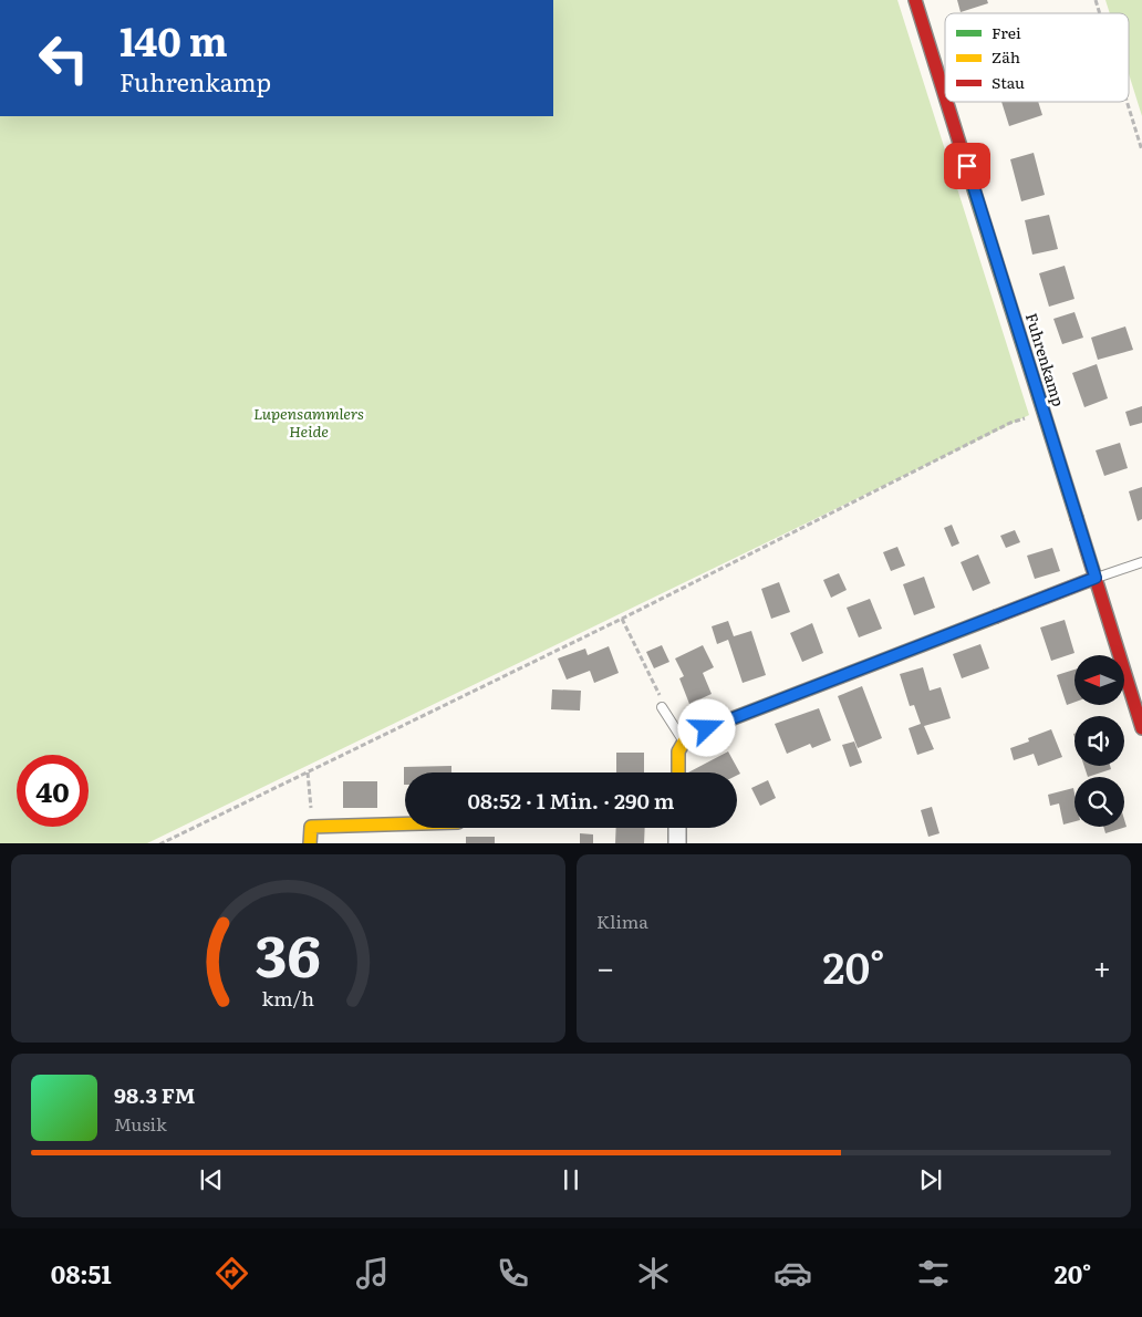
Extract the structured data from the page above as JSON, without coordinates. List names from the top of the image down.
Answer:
{
  "streets": {
    "street": ["Fuhrenkamp"]
  },
  "parks": ["Lupensammlers Heide"],
  "legend": ["Frei", "Zäh", "Stau"],
  "north": "left",
  "page": {
    "turn": ["140 m", "Fuhrenkamp"],
    "limit": "40",
    "trip": "08:52 · 1 Min. · 290 m",
    "tile": "Klima",
    "heat": ["−", "20°", "+"],
    "song": ["98.3 FM", "Musik"],
    "tabs": ["08:51", "20°"],
    "gauge": ["36", "km/h"]
  }
}
